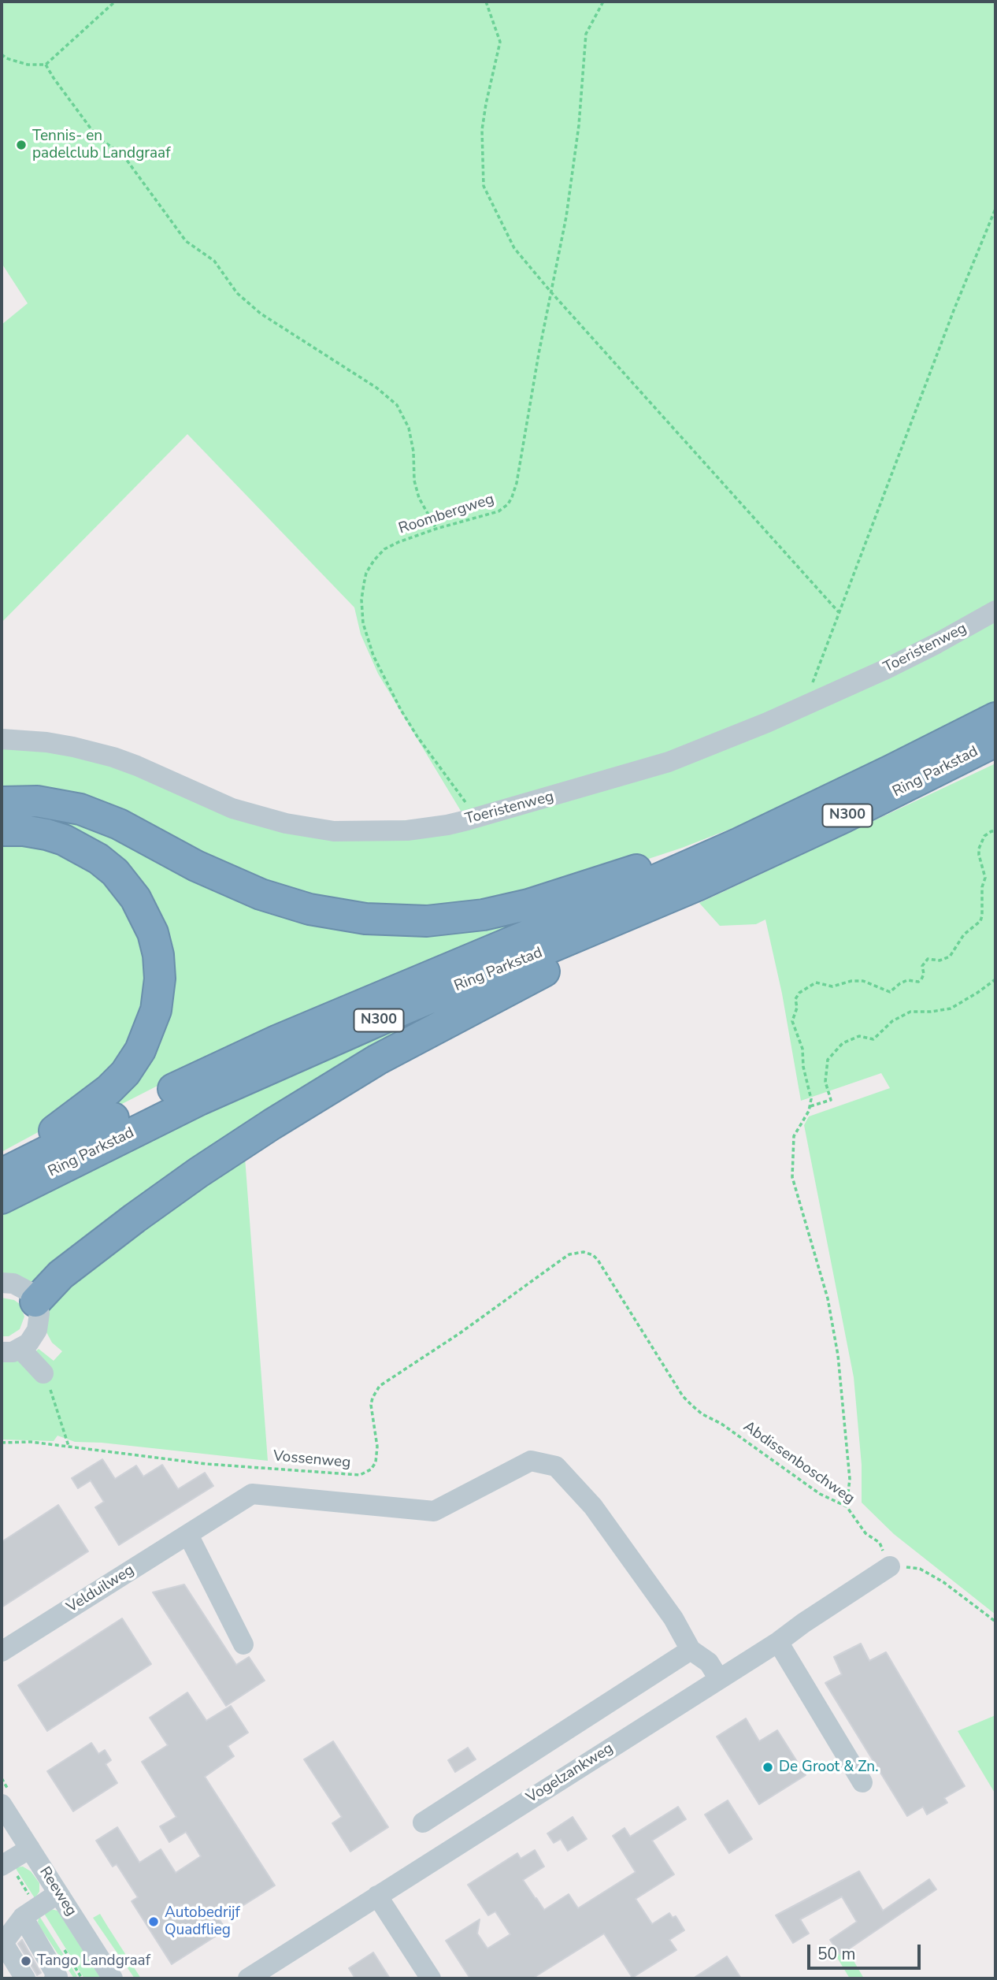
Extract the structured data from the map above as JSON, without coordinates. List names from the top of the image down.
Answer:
{
  "streets": {
    "highway": ["Ring Parkstad", "N300"],
    "street": [
      "Toeristenweg",
      "Velduilweg",
      "Vogelzankweg",
      "Reeweg"
    ],
    "path": ["Roombergweg", "Vossenweg", "Abdissenboschweg"]
  },
  "crossings": [
    ["Roombergweg", "Toeristenweg"],
    ["Ring Parkstad", "N300"],
    ["Vossenweg", "Abdissenboschweg"],
    ["Abdissenboschweg", "Vogelzankweg"]
  ],
  "places": [
    "Tennis- en padelclub Landgraaf",
    "De Groot & Zn.",
    "Autobedrijf Quadflieg",
    "Tango Landgraaf"
  ],
  "scale_bar": "50 m"
}
